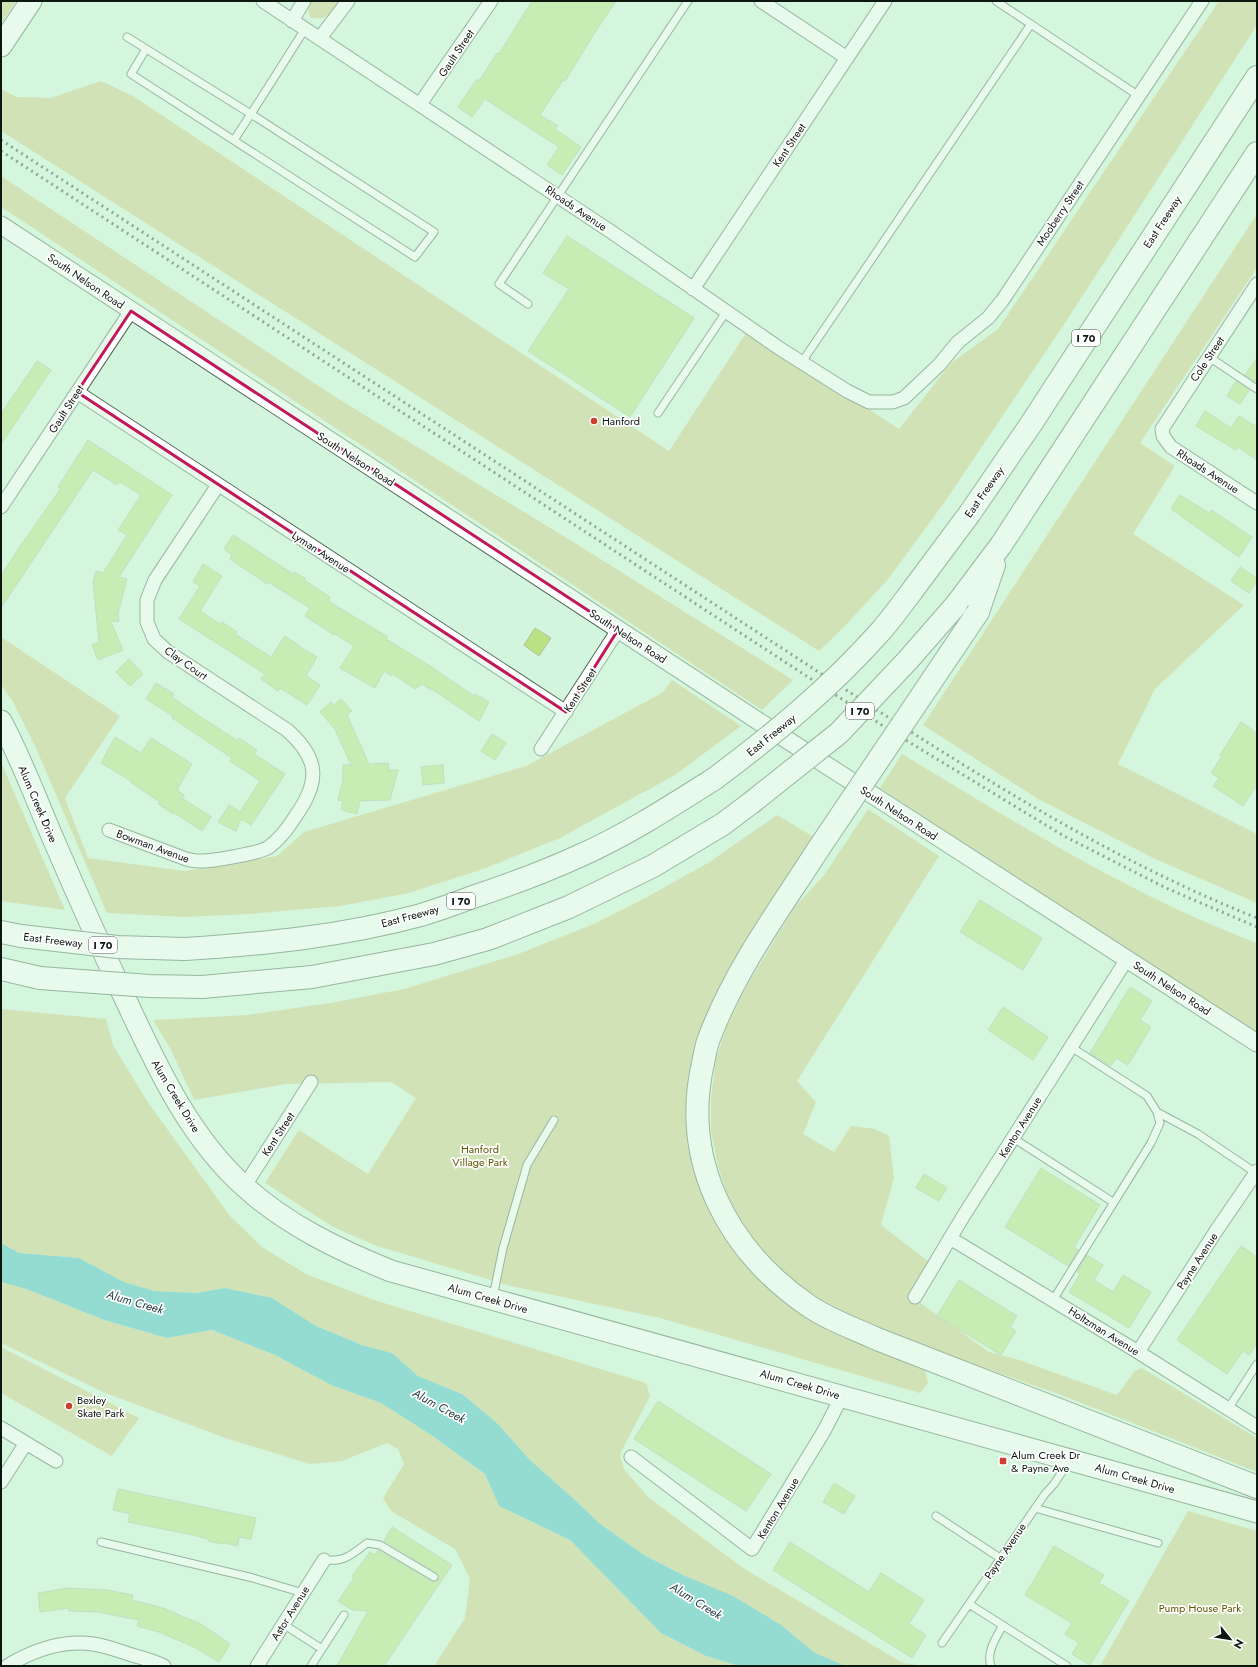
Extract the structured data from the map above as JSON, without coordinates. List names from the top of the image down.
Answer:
{
  "streets": {
    "highway": ["East Freeway", "I 70"],
    "main road": ["Alum Creek Drive"],
    "street": [
      "Gault Street",
      "Kent Street",
      "Rhoads Avenue",
      "Mooberry Street",
      "South Nelson Road",
      "Cole Street",
      "Lyman Avenue",
      "Clay Court",
      "Bowman Avenue",
      "Kenton Avenue",
      "Payne Avenue",
      "Holtzman Avenue",
      "Astor Avenue"
    ]
  },
  "crossings": [
    ["Gault Street", "Rhoads Avenue"],
    ["Gault Street", "South Nelson Road"],
    ["Gault Street", "Lyman Avenue"],
    ["Kent Street", "Rhoads Avenue"],
    ["Kent Street", "South Nelson Road"],
    ["Kent Street", "Lyman Avenue"],
    ["Kent Street", "Alum Creek Drive"],
    ["Rhoads Avenue", "Mooberry Street"],
    ["Rhoads Avenue", "Cole Street"],
    ["South Nelson Road", "Kenton Avenue"],
    ["Lyman Avenue", "Clay Court"],
    ["Clay Court", "Bowman Avenue"],
    ["Alum Creek Drive", "Kenton Avenue"],
    ["Alum Creek Drive", "Payne Avenue"],
    ["Kenton Avenue", "Holtzman Avenue"],
    ["Payne Avenue", "Holtzman Avenue"]
  ],
  "water": ["Alum Creek"],
  "parks": ["Hanford Village Park", "Pump House Park"],
  "places": {
    "other": ["Hanford", "Bexley Skate Park"],
    "transit": ["Alum Creek Dr & Payne Ave"]
  },
  "north": "bottom right"
}
